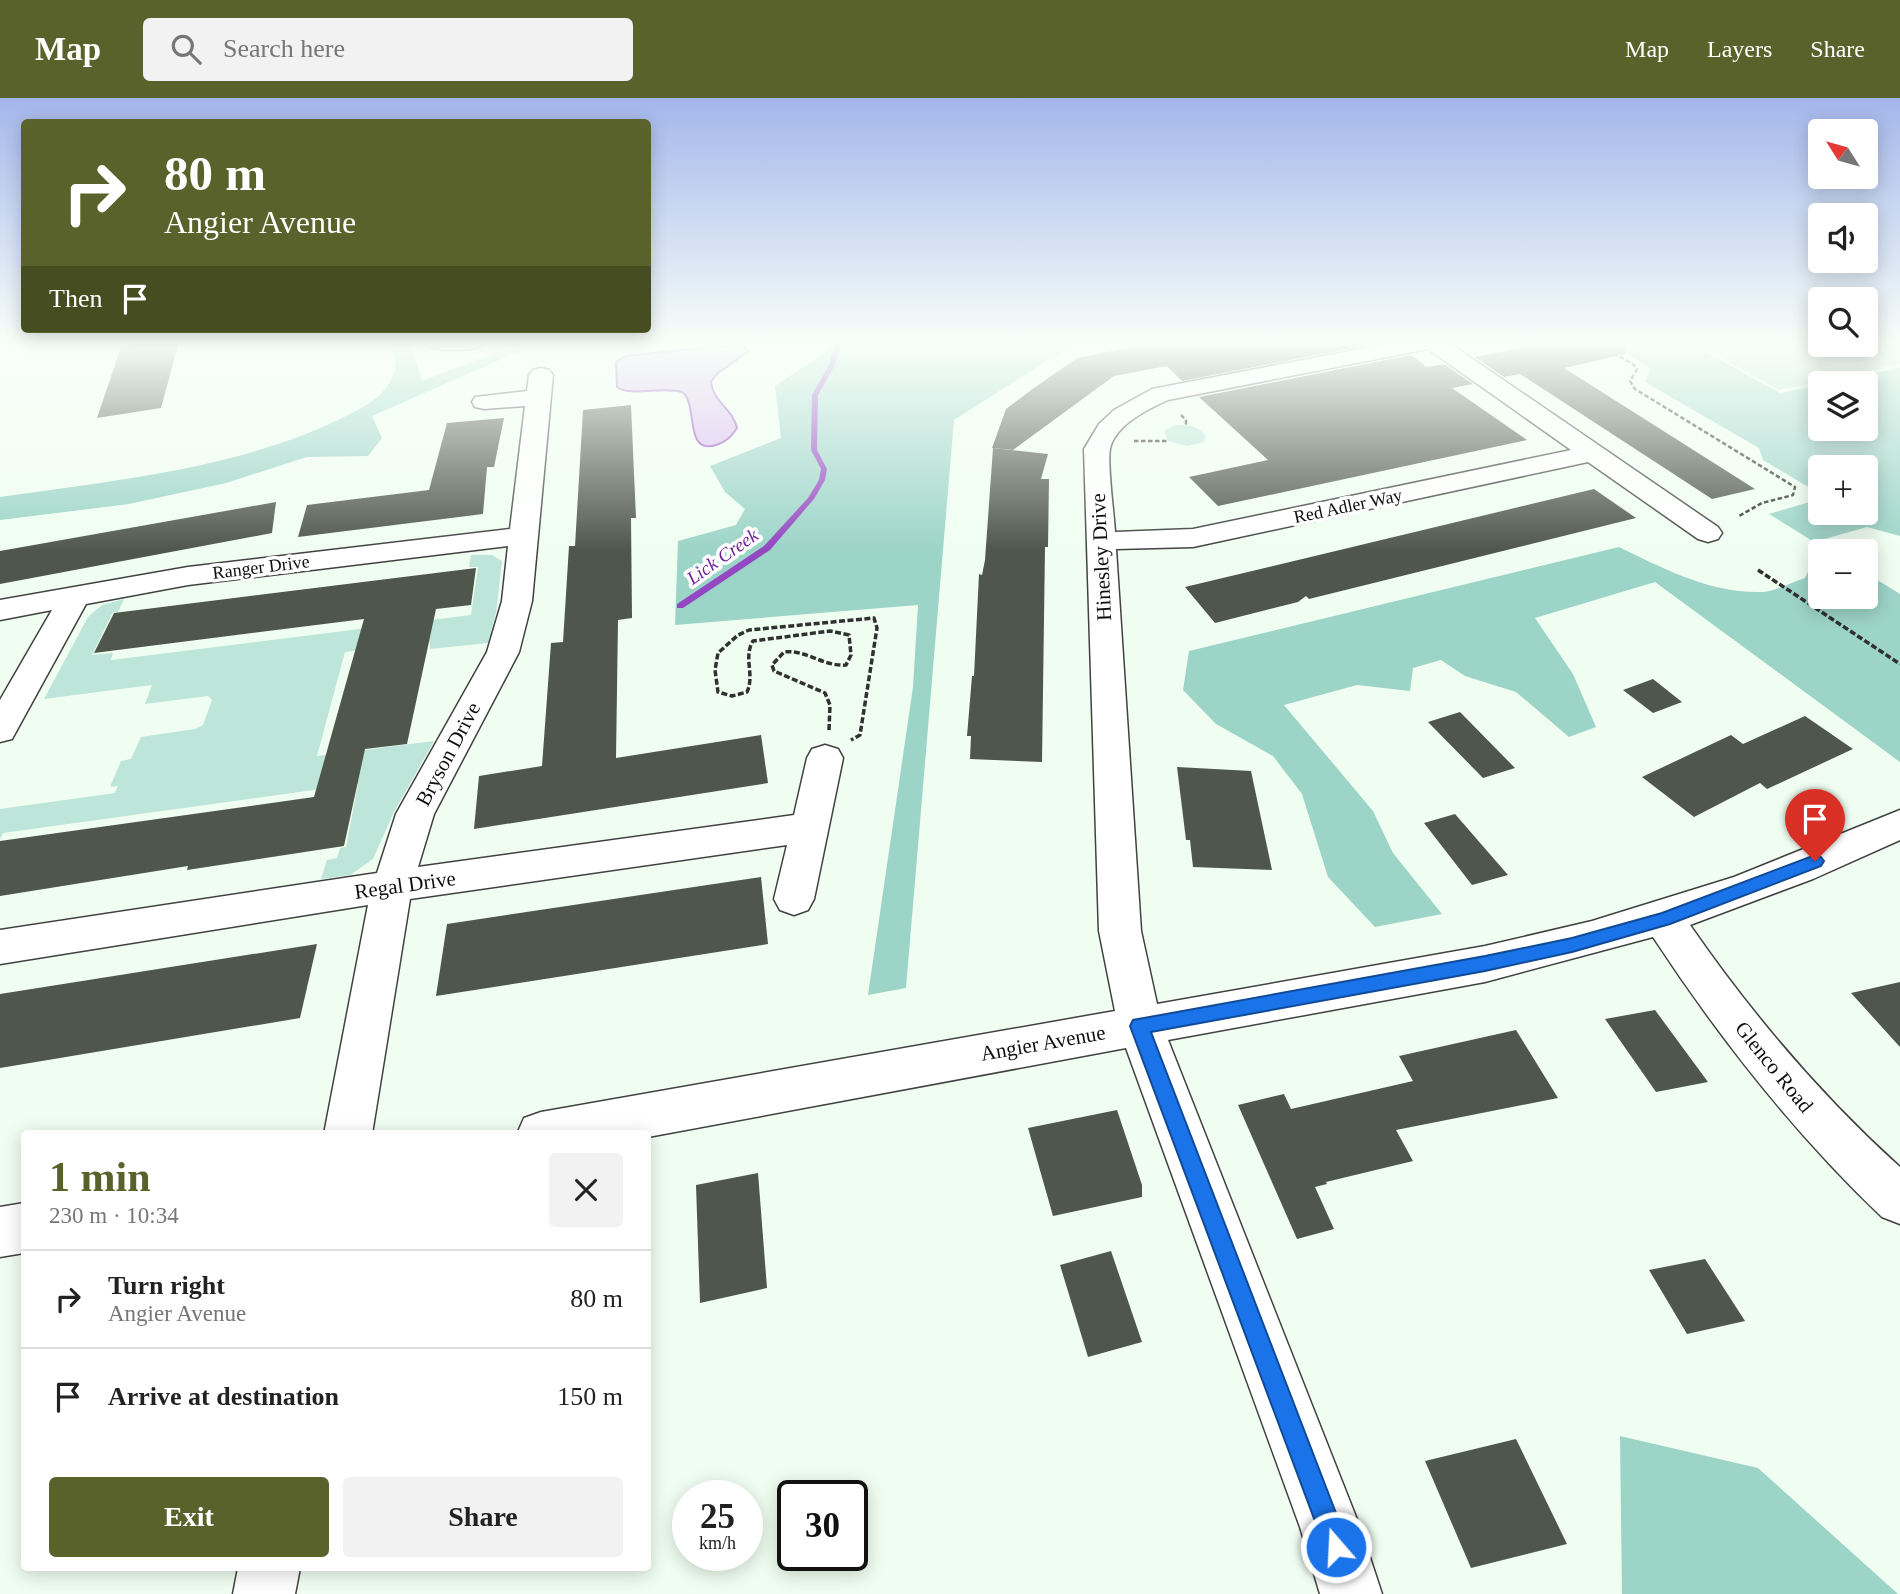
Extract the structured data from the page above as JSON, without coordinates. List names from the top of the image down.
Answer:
{
  "streets": {
    "street": [
      "Red Adler Way",
      "Hinesley Drive",
      "Ranger Drive",
      "Bryson Drive",
      "Regal Drive",
      "Angier Avenue",
      "Glenco Road"
    ]
  },
  "crossings": [
    ["Red Adler Way", "Hinesley Drive"],
    ["Hinesley Drive", "Angier Avenue"],
    ["Ranger Drive", "Bryson Drive"],
    ["Bryson Drive", "Regal Drive"],
    ["Angier Avenue", "Glenco Road"]
  ],
  "water": ["Lick Creek"],
  "north": "top left",
  "page": {
    "header": "Map",
    "search": "Search here",
    "nav": ["Map", "Layers", "Share"],
    "map_buttons": ["+", "−"],
    "turn": ["80 m", "Angier Avenue"],
    "then": "Then",
    "heading": ["1 min", "230 m · 10:34"],
    "list": [
      {
        "name": "Turn right",
        "note": "Angier Avenue",
        "value": "80 m"
      },
      {
        "name": "Arrive at destination",
        "value": "150 m"
      }
    ],
    "buttons": ["Exit", "Share"],
    "speed": "25 km/h",
    "limit": "30"
  }
}
